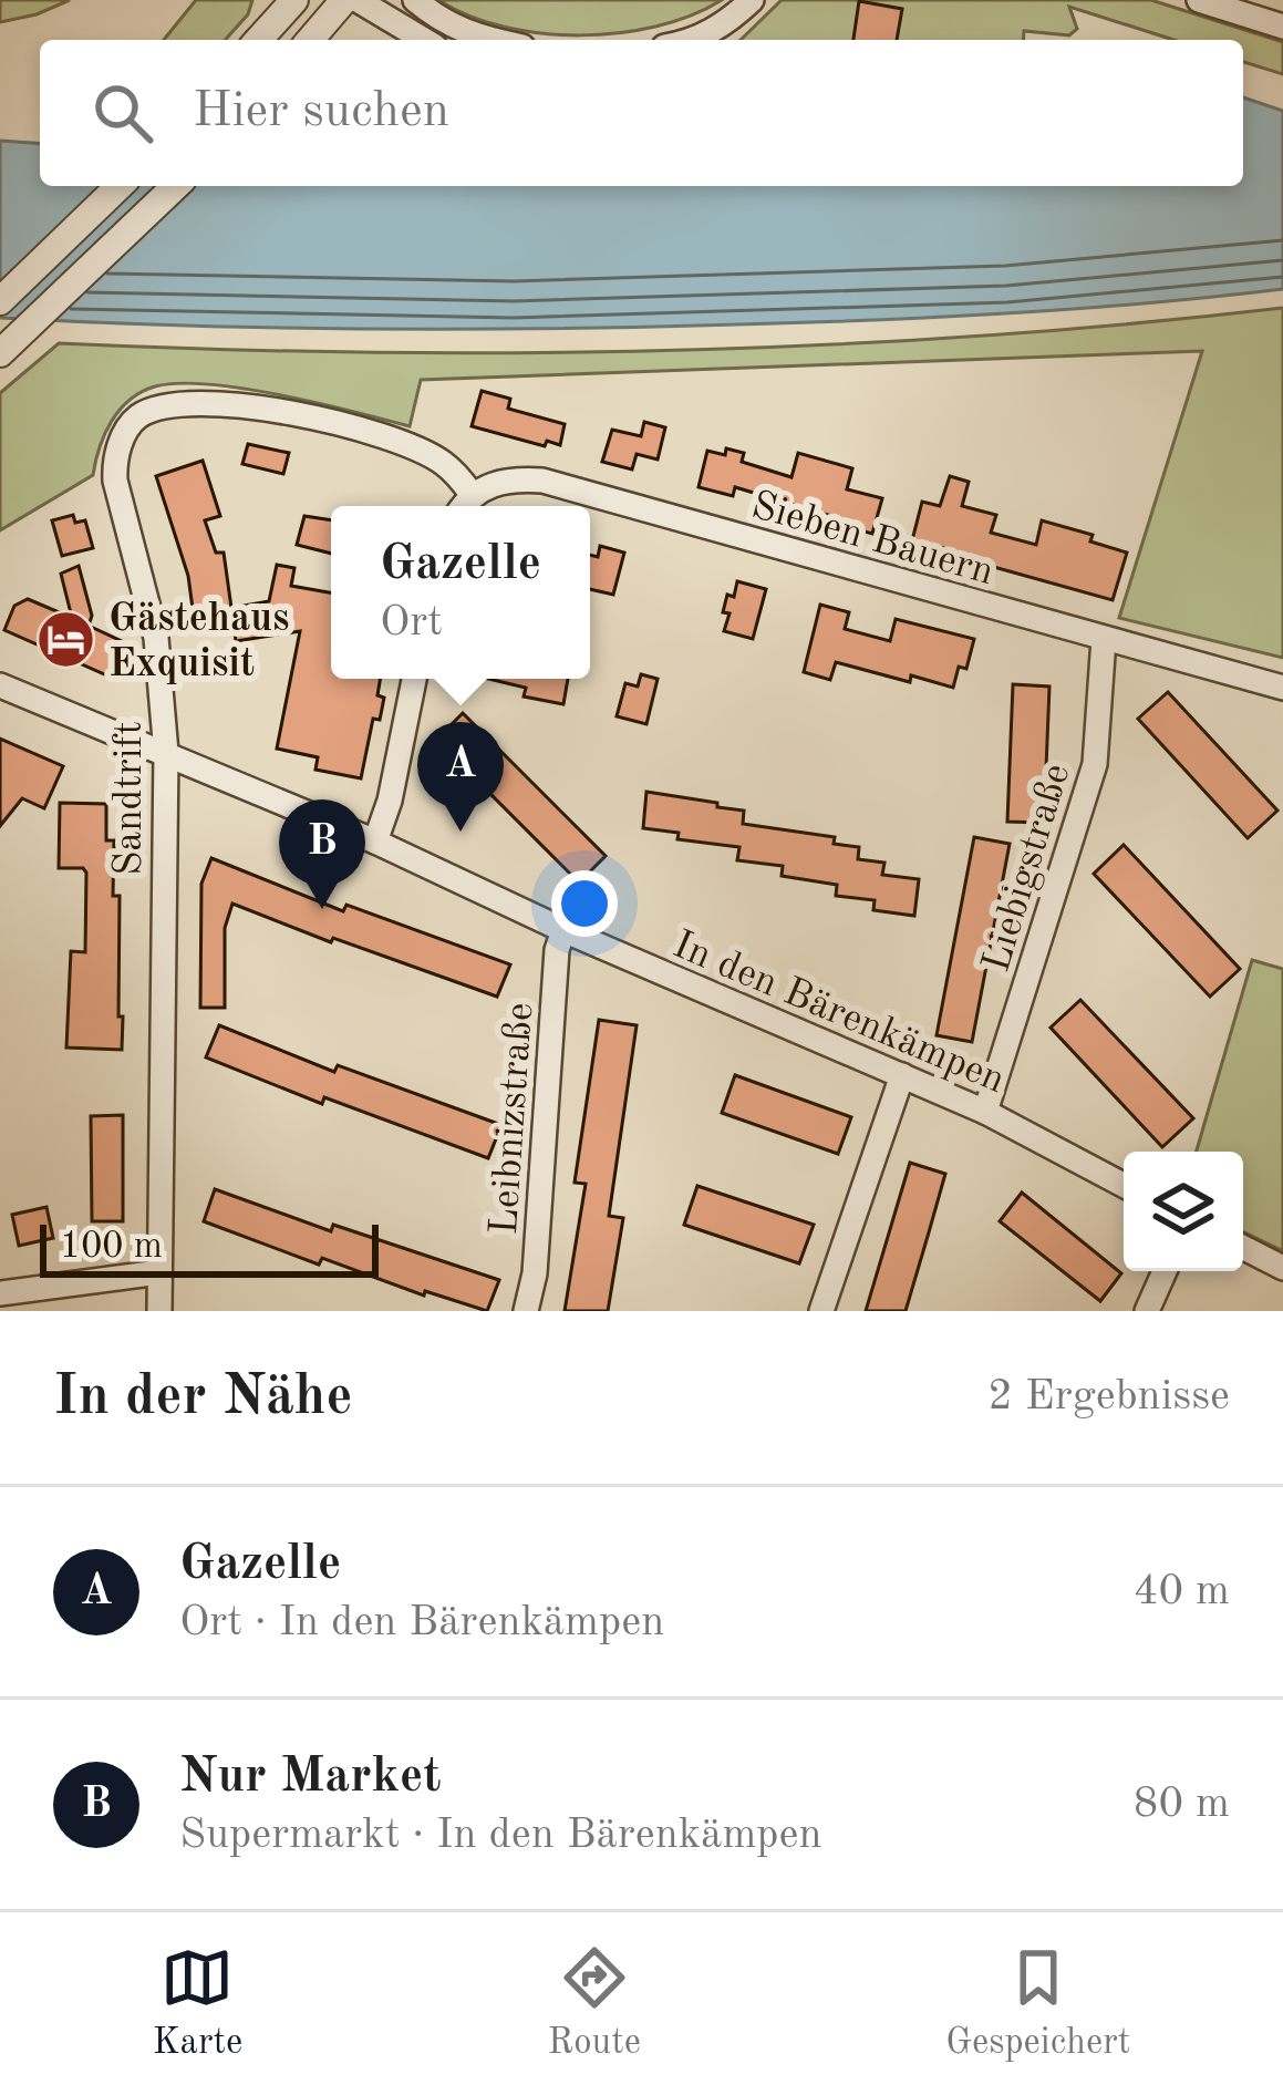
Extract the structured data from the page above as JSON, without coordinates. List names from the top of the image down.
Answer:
{
  "streets": {
    "street": [
      "Sieben Bauern",
      "Sandtrift",
      "Liebigstraße",
      "In den Bärenkämpen",
      "Leibnizstraße"
    ]
  },
  "crossings": [
    ["Sieben Bauern", "Sandtrift"],
    ["Sieben Bauern", "Liebigstraße"],
    ["Sandtrift", "In den Bärenkämpen"],
    ["Liebigstraße", "In den Bärenkämpen"],
    ["In den Bärenkämpen", "Leibnizstraße"]
  ],
  "places": {
    "hotel": ["Gästehaus Exquisit"]
  },
  "scale_bar": "100 m",
  "page": {
    "search": "Hier suchen",
    "popup": ["Gazelle", "Ort"],
    "pins": ["A", "B"],
    "scale": "100 m",
    "heading": ["In der Nähe", "2 Ergebnisse"],
    "list": [
      {
        "mark": "A",
        "name": "Gazelle",
        "note": "Ort · In den Bärenkämpen",
        "value": "40 m"
      },
      {
        "mark": "B",
        "name": "Nur Market",
        "note": "Supermarkt · In den Bärenkämpen",
        "value": "80 m"
      }
    ],
    "nav": ["Karte", "Route", "Gespeichert"]
  }
}
